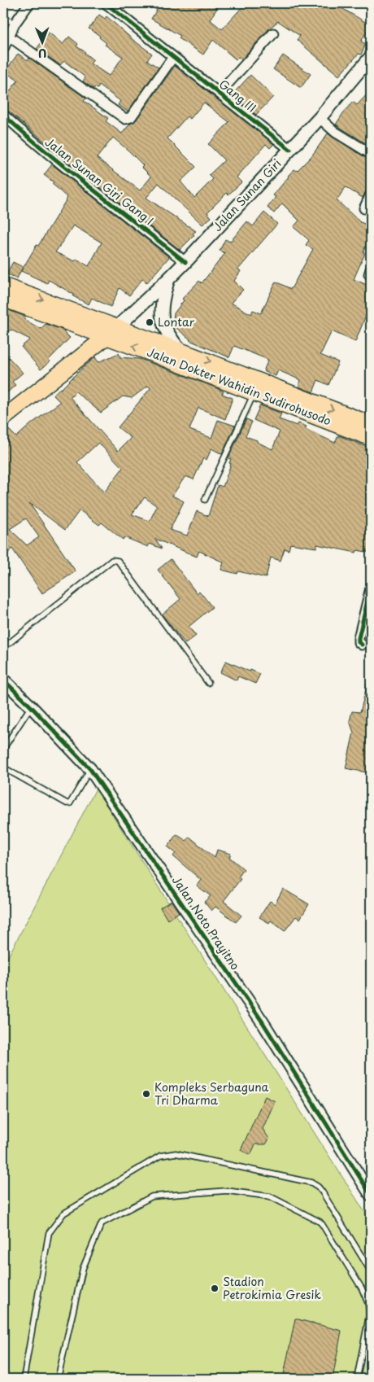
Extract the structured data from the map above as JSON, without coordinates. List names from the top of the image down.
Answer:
{
  "streets": {
    "highway": ["Jalan Dokter Wahidin Sudirohusodo"],
    "main road": ["Jalan Sunan Giri"],
    "street": ["Gang III", "Jalan Sunan Giri Gang I", "Jalan Noto Prayitno"]
  },
  "crossings": [
    ["Gang III", "Jalan Sunan Giri"],
    ["Jalan Sunan Giri Gang I", "Jalan Sunan Giri"],
    ["Jalan Sunan Giri", "Jalan Dokter Wahidin Sudirohusodo"]
  ],
  "places": ["Lontar", "Kompleks Serbaguna Tri Dharma", "Stadion Petrokimia Gresik"],
  "north": "bottom"
}
